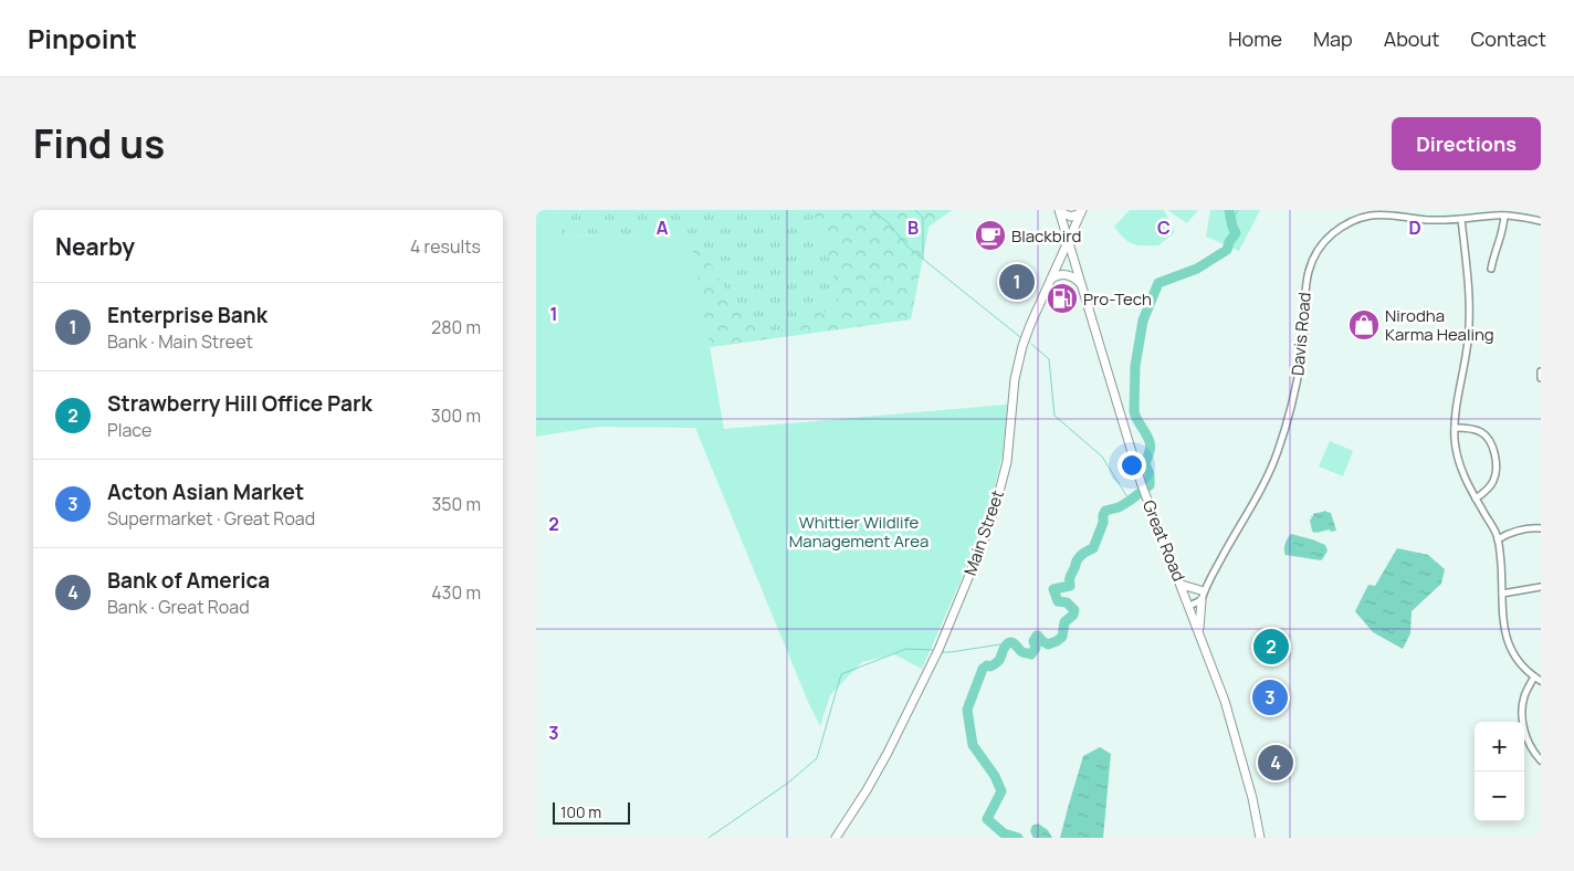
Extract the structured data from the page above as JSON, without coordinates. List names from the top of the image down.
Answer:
{
  "streets": {
    "main road": ["Main Street", "Great Road"],
    "street": ["Davis Road"]
  },
  "crossings": [
    ["Main Street", "Great Road"]
  ],
  "parks": ["Whittier Wildlife Management Area"],
  "places": {
    "cafe": ["Blackbird"],
    "fuel station": ["Pro-Tech"],
    "shop": ["Nirodha Karma Healing"]
  },
  "scale_bar": "100 m",
  "page": {
    "header": "Pinpoint",
    "nav": [
      "Home",
      "Map",
      "About",
      "Contact"
    ],
    "title": "Find us",
    "buttons": "Directions",
    "heading": ["Nearby", "4 results"],
    "pins": [
      "1",
      "2",
      "3",
      "4"
    ],
    "list": [
      {
        "mark": "1",
        "name": "Enterprise Bank",
        "note": "Bank · Main Street",
        "value": "280 m"
      },
      {
        "mark": "2",
        "name": "Strawberry Hill Office Park",
        "note": "Place",
        "value": "300 m"
      },
      {
        "mark": "3",
        "name": "Acton Asian Market",
        "note": "Supermarket · Great Road",
        "value": "350 m"
      },
      {
        "mark": "4",
        "name": "Bank of America",
        "note": "Bank · Great Road",
        "value": "430 m"
      }
    ],
    "map_buttons": ["+", "−"],
    "scale": "100 m"
  },
  "grid": {
    "columns": [
      "A",
      "B",
      "C",
      "D"
    ],
    "rows": ["1", "2", "3"]
  }
}
